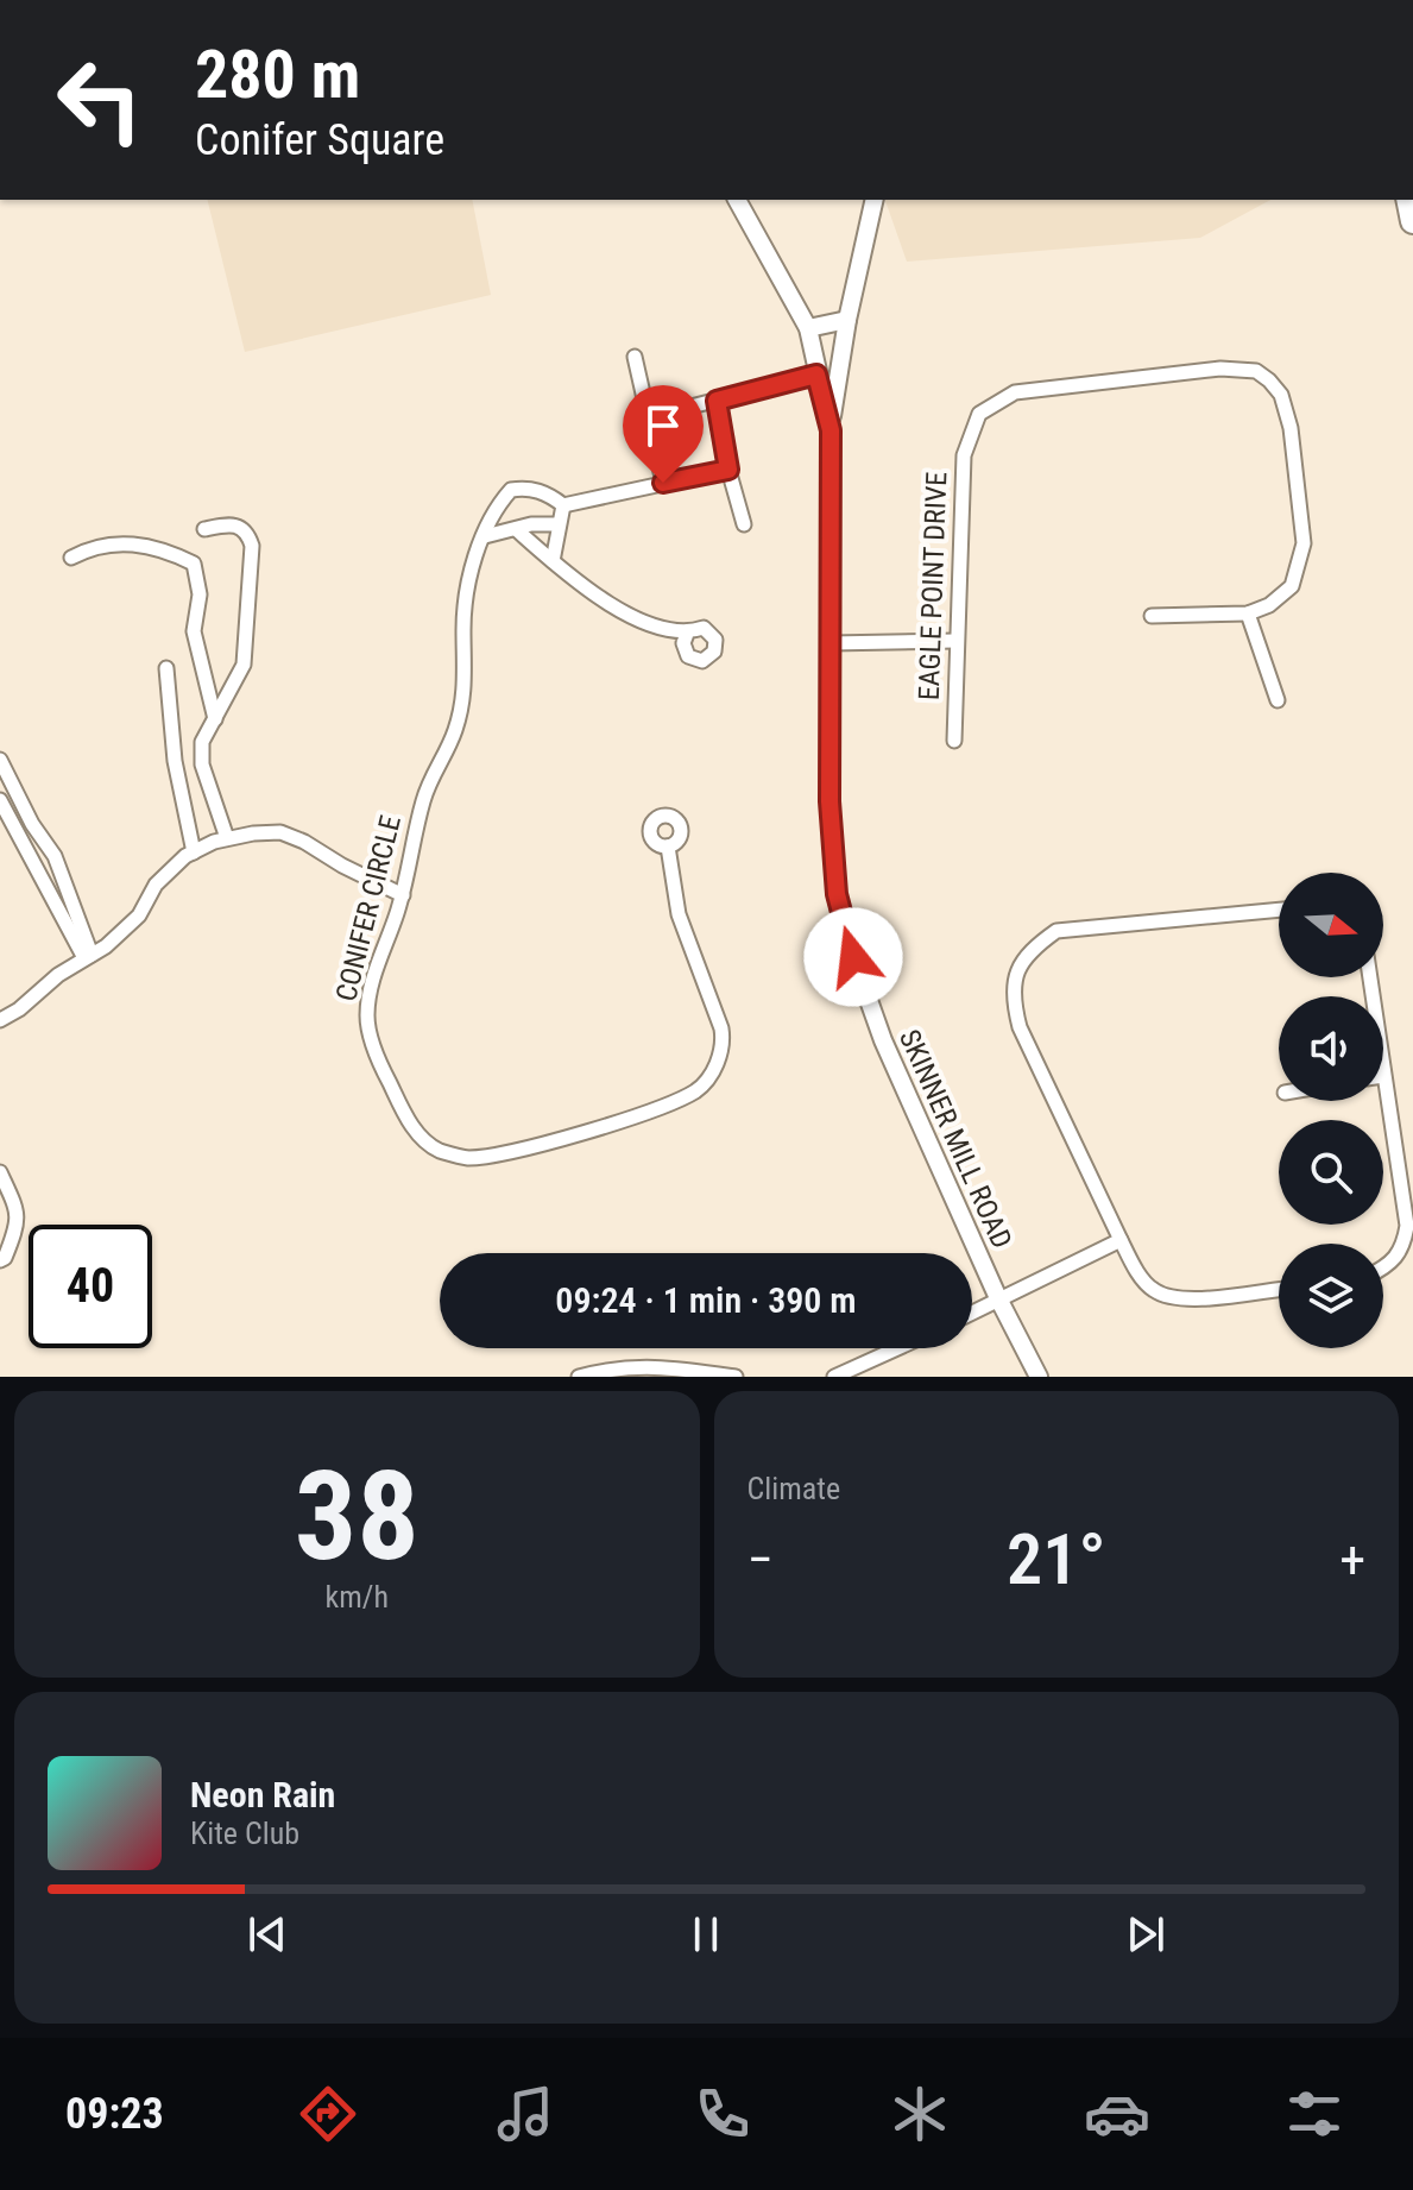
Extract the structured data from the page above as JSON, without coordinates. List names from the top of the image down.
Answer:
{
  "streets": {
    "street": ["EAGLE POINT DRIVE", "CONIFER CIRCLE", "SKINNER MILL ROAD"]
  },
  "north": "right",
  "page": {
    "turn": ["280 m", "Conifer Square"],
    "limit": "40",
    "trip": "09:24 · 1 min · 390 m",
    "tile": [
      ["38", "km/h"],
      "Climate"
    ],
    "heat": ["−", "21°", "+"],
    "song": ["Neon Rain", "Kite Club"],
    "tabs": "09:23"
  }
}
